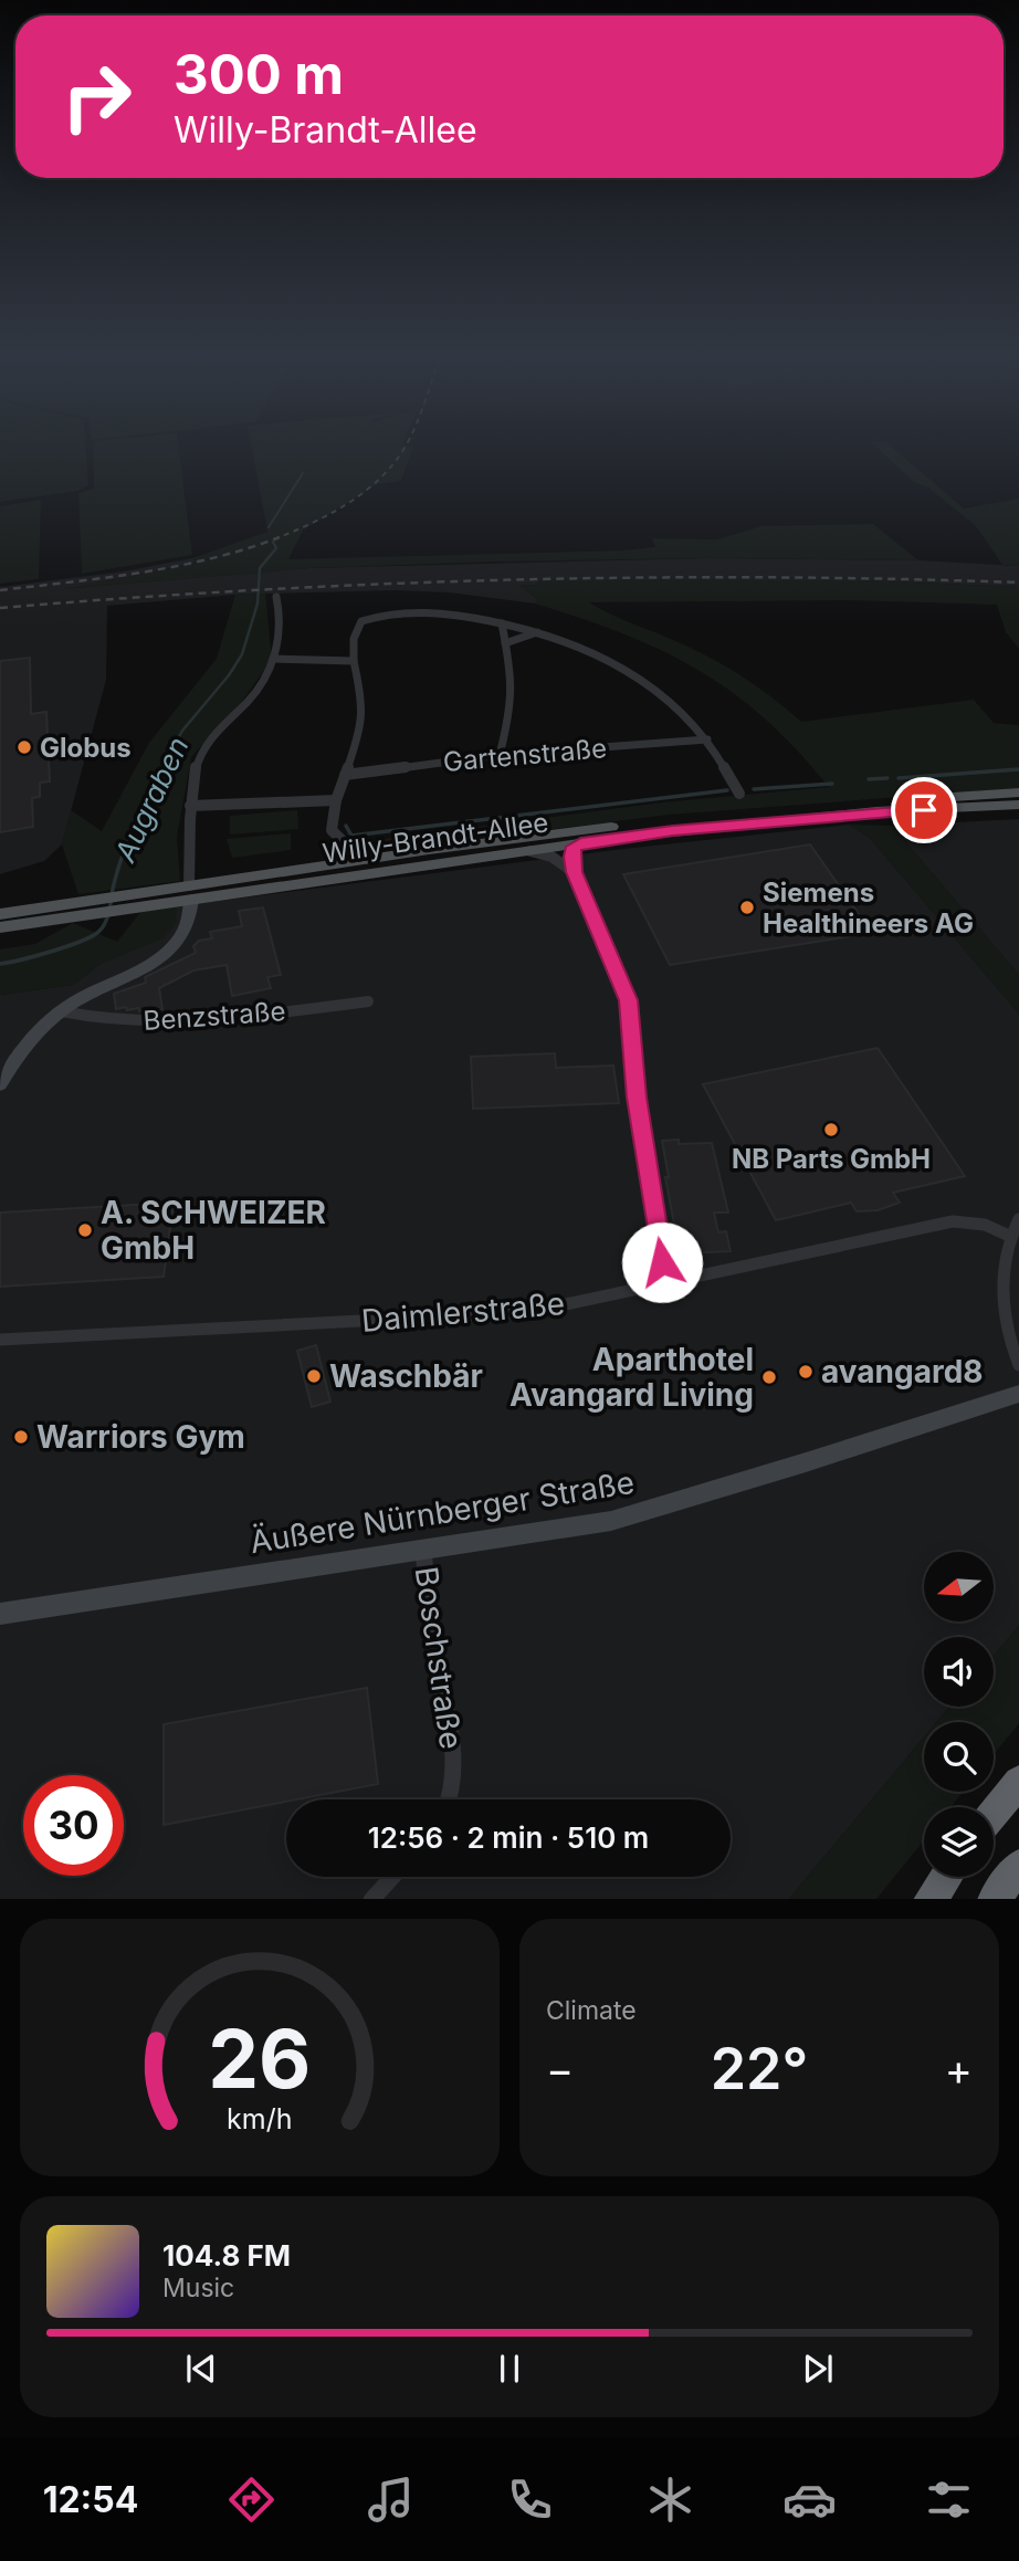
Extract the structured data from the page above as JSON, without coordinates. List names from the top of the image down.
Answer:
{
  "streets": {
    "main road": ["Willy-Brandt-Allee", "Äußere Nürnberger Straße"],
    "street": [
      "Gartenstraße",
      "Benzstraße",
      "Daimlerstraße",
      "Boschstraße"
    ]
  },
  "crossings": [
    ["Äußere Nürnberger Straße", "Boschstraße"]
  ],
  "water": ["Augraben"],
  "places": [
    "Globus",
    "Siemens Healthineers AG",
    "NB Parts GmbH",
    "A. SCHWEIZER GmbH",
    "avangard8",
    "Waschbär",
    "Aparthotel Avangard Living",
    "Warriors Gym"
  ],
  "north": "left",
  "page": {
    "turn": ["300 m", "Willy-Brandt-Allee"],
    "limit": "30",
    "trip": "12:56 · 2 min · 510 m",
    "tile": "Climate",
    "heat": ["−", "22°", "+"],
    "song": ["104.8 FM", "Music"],
    "tabs": "12:54",
    "gauge": ["26", "km/h"]
  }
}
